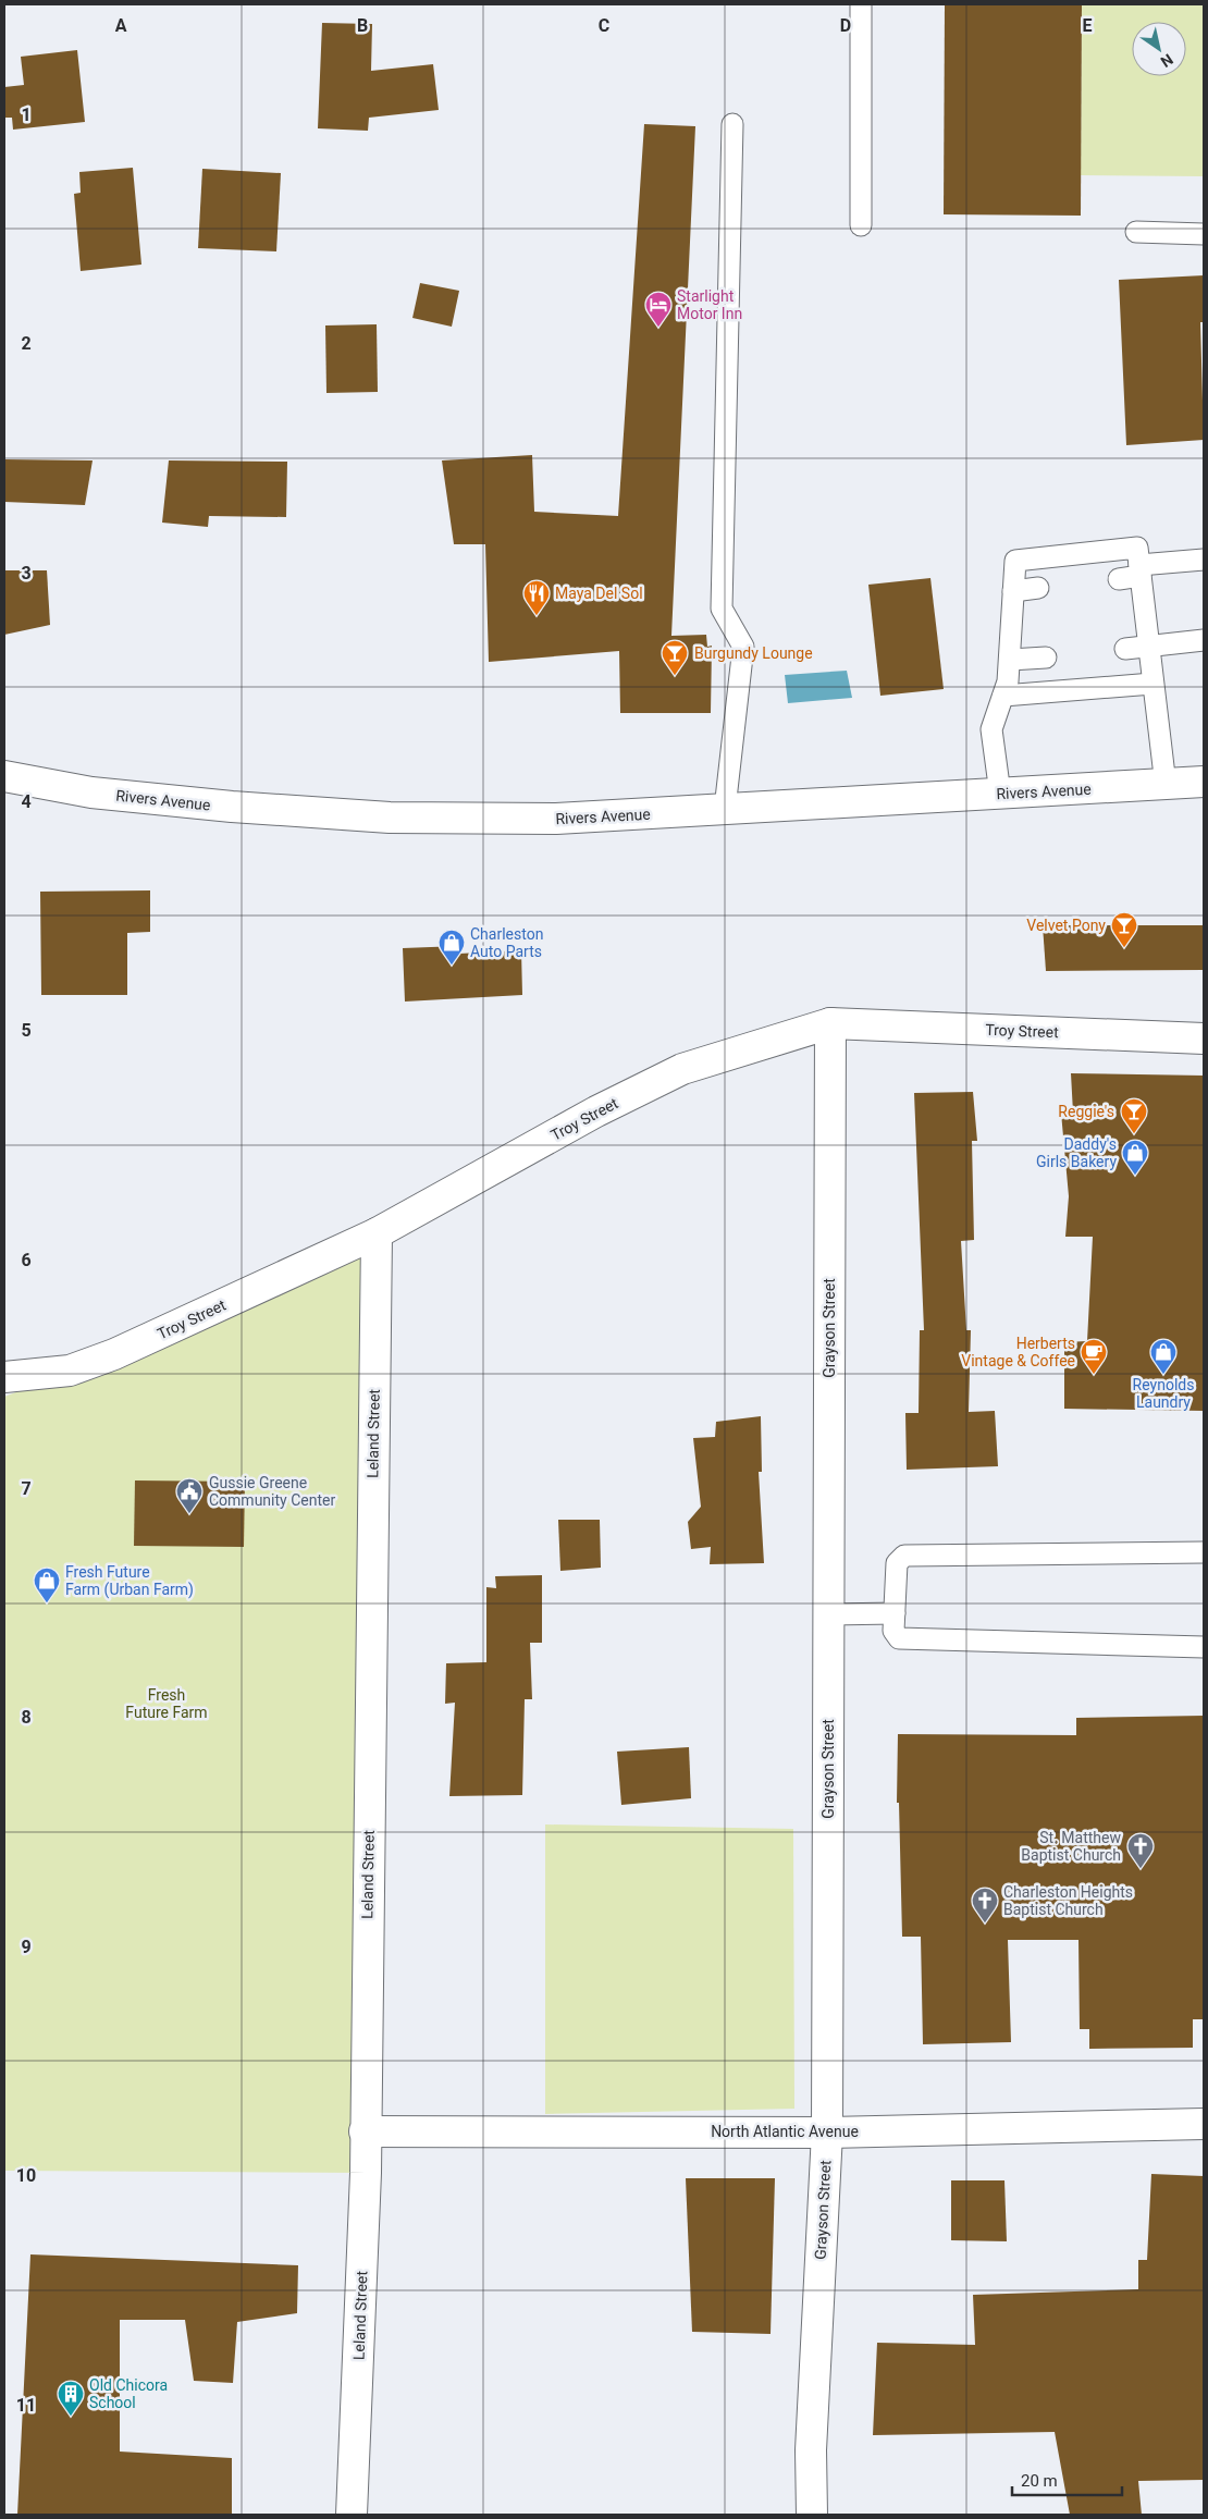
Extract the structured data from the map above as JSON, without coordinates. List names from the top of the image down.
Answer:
{
  "streets": {
    "street": [
      "Rivers Avenue",
      "Troy Street",
      "Grayson Street",
      "Leland Street",
      "North Atlantic Avenue"
    ]
  },
  "crossings": [
    ["Troy Street", "Grayson Street"],
    ["Troy Street", "Leland Street"],
    ["Grayson Street", "North Atlantic Avenue"],
    ["Leland Street", "North Atlantic Avenue"]
  ],
  "parks": ["Fresh Future Farm"],
  "places": {
    "hotel": ["Starlight Motor Inn"],
    "restaurant": ["Maya Del Sol"],
    "bar": ["Burgundy Lounge", "Velvet Pony", "Reggie's"],
    "shop": [
      "Charleston Auto Parts",
      "Daddy's Girls Bakery",
      "Reynolds Laundry",
      "Fresh Future Farm (Urban Farm)"
    ],
    "cafe": ["Herberts Vintage & Coffee"],
    "public building": ["Gussie Greene Community Center"],
    "church": ["St. Matthew Baptist Church", "Charleston Heights Baptist Church"],
    "building": ["Old Chicora School"]
  },
  "scale_bar": "20 m",
  "north": "bottom right",
  "grid": {
    "columns": [
      "A",
      "B",
      "C",
      "D",
      "E"
    ],
    "rows": [
      "1",
      "2",
      "3",
      "4",
      "5",
      "6",
      "7",
      "8",
      "9",
      "10",
      "11"
    ]
  }
}
